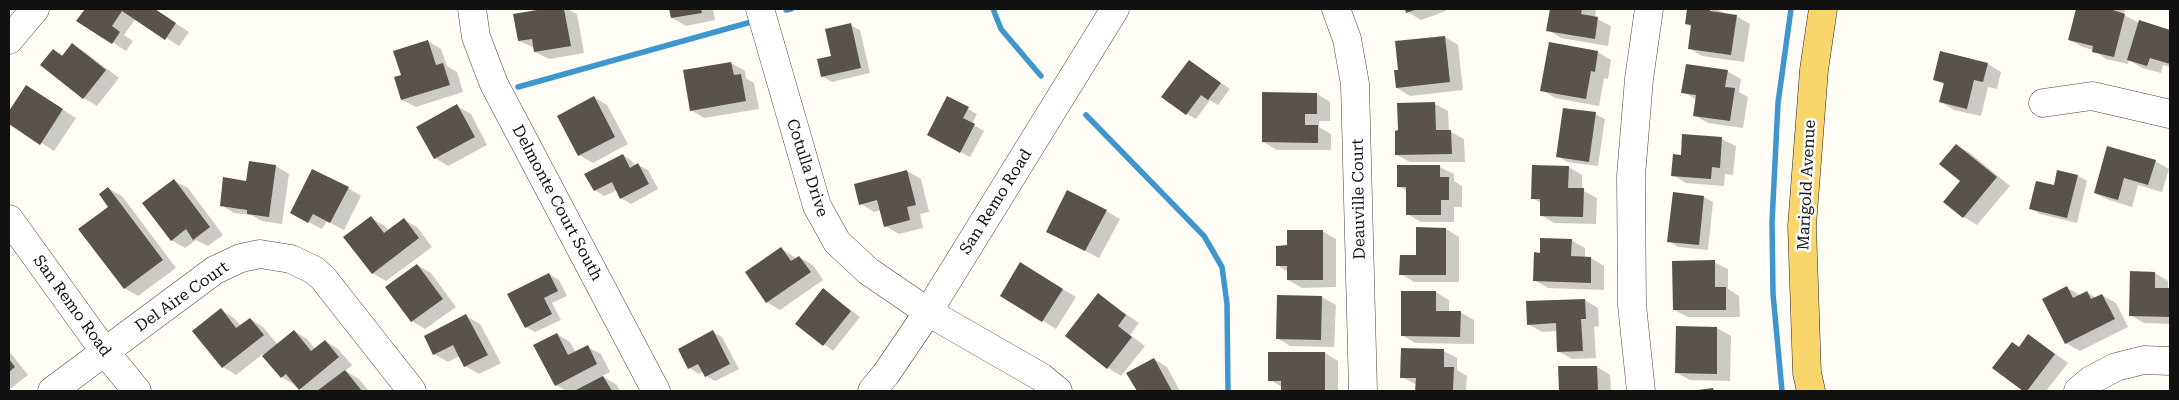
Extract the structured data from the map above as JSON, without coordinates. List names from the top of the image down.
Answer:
{
  "streets": {
    "main road": ["Marigold Avenue"],
    "street": [
      "Cotulla Drive",
      "Deauville Court",
      "San Remo Road",
      "Delmonte Court South",
      "Del Aire Court"
    ]
  },
  "crossings": [
    ["Cotulla Drive", "San Remo Road"],
    ["San Remo Road", "Del Aire Court"]
  ]
}
